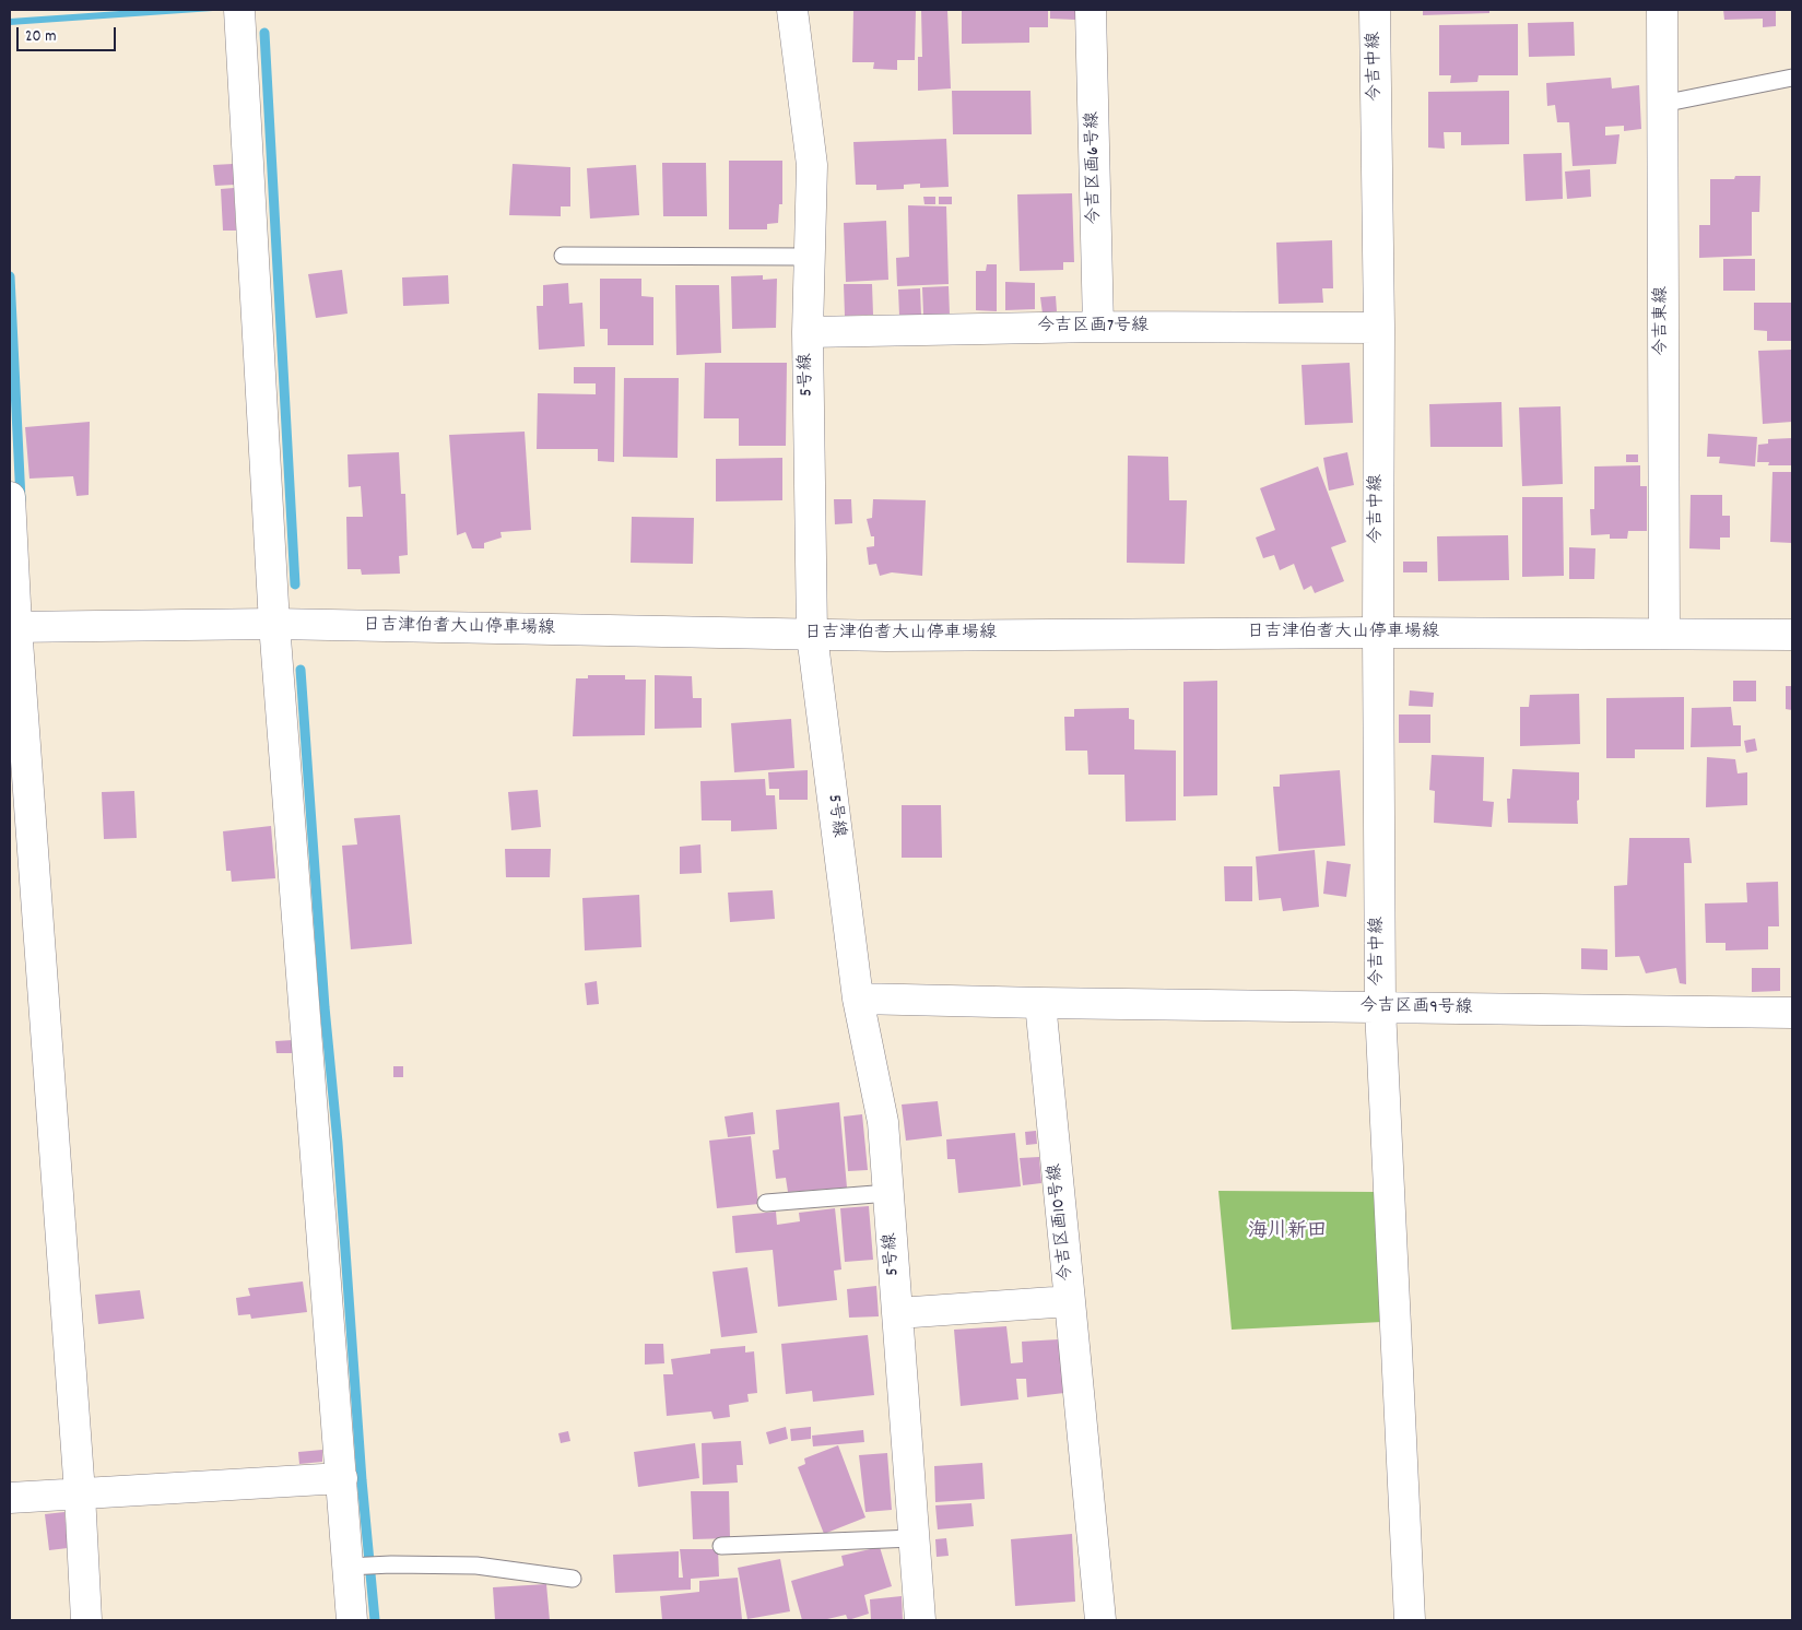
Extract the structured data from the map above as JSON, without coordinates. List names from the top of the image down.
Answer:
{
  "streets": {
    "street": [
      "今吉中線",
      "今吉区画6号線",
      "今吉東線",
      "今吉区画7号線",
      "5号線",
      "日吉津伯耆大山停車場線",
      "今吉区画9号線",
      "今吉区画10号線"
    ]
  },
  "crossings": [
    ["今吉中線", "今吉区画7号線"],
    ["今吉中線", "日吉津伯耆大山停車場線"],
    ["今吉中線", "今吉区画9号線"],
    ["今吉区画6号線", "今吉区画7号線"],
    ["今吉東線", "日吉津伯耆大山停車場線"],
    ["今吉区画7号線", "5号線"],
    ["5号線", "日吉津伯耆大山停車場線"],
    ["5号線", "今吉区画9号線"],
    ["5号線", "今吉区画10号線"],
    ["今吉区画9号線", "今吉区画10号線"]
  ],
  "districts": ["海川新田"],
  "scale_bar": "20 m"
}
